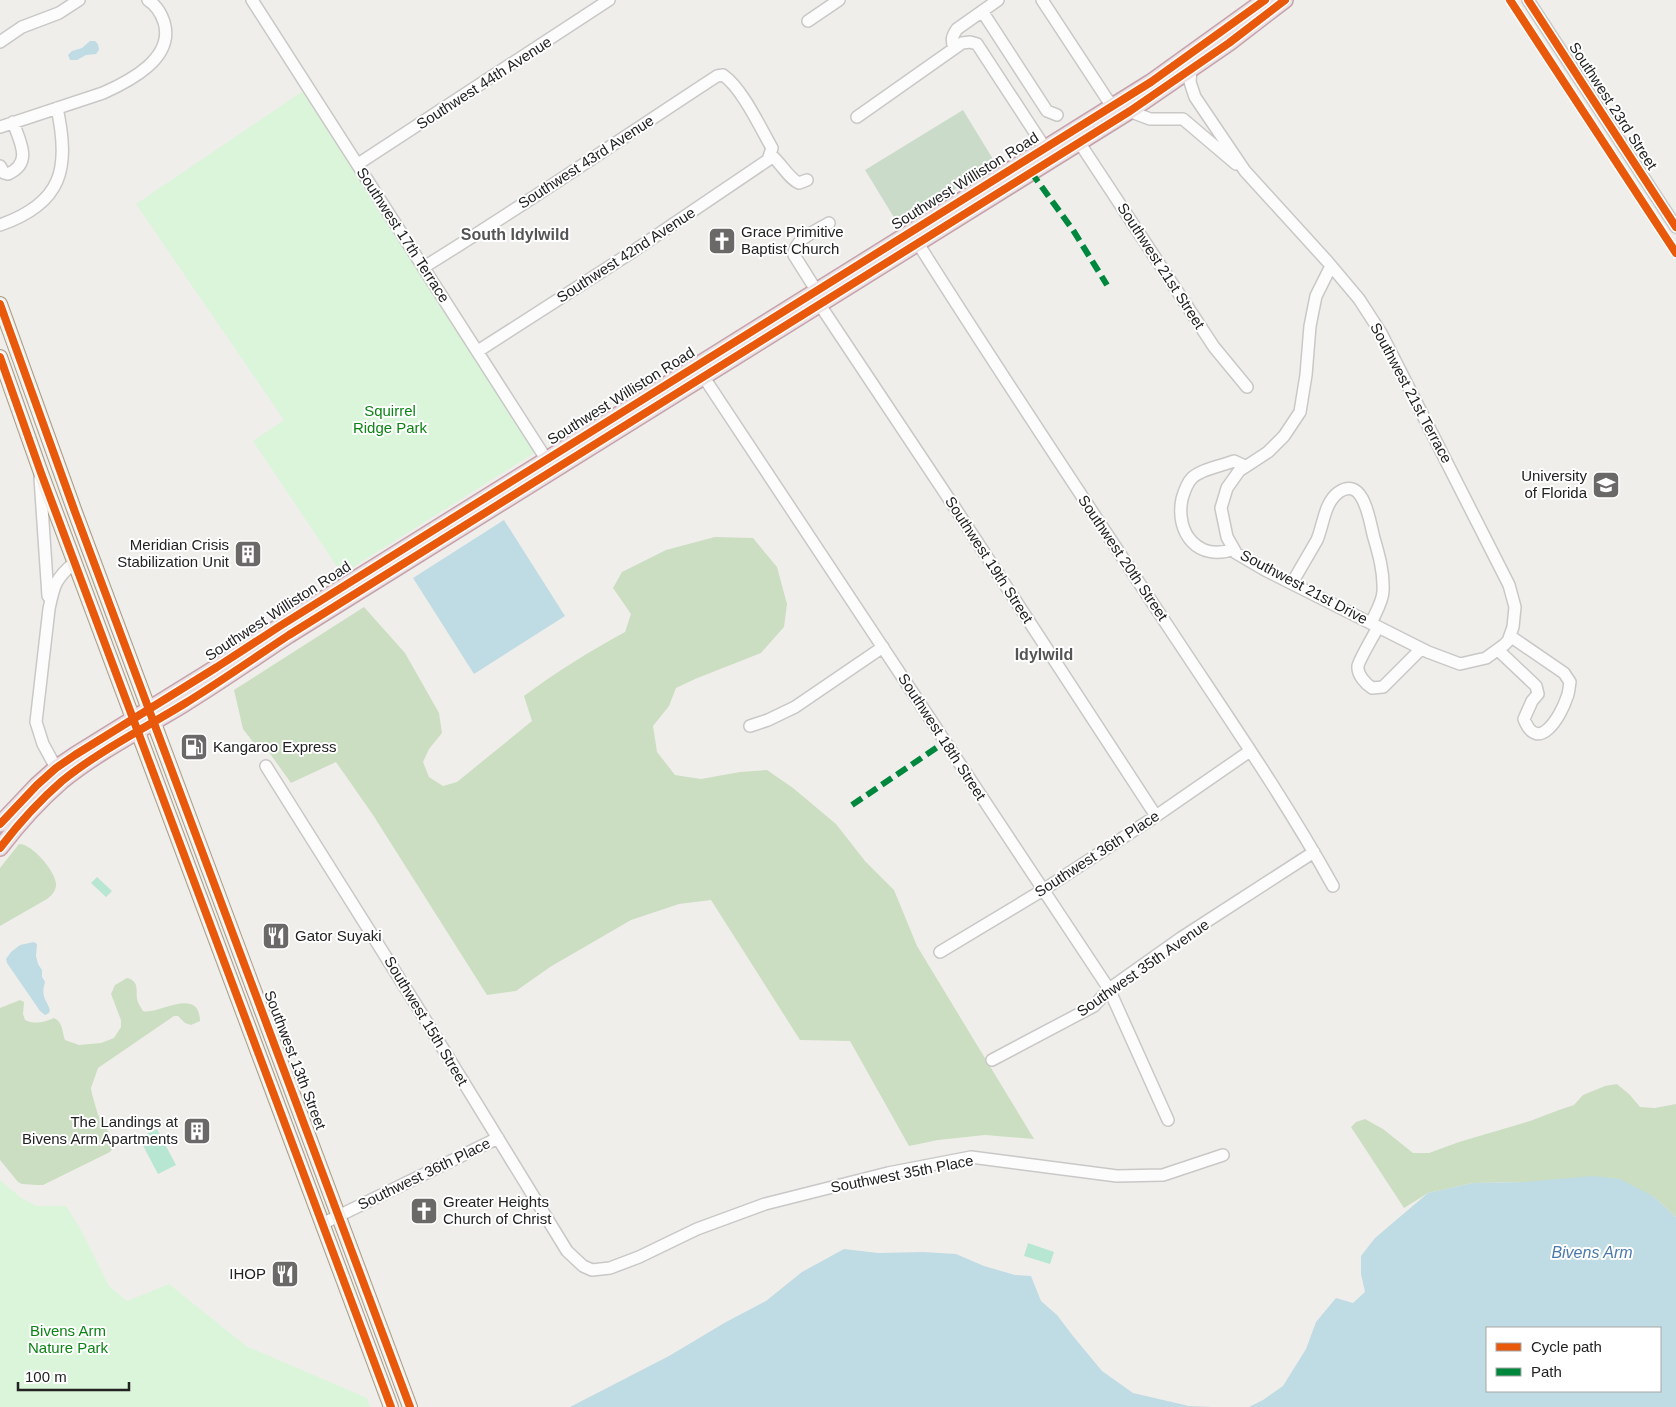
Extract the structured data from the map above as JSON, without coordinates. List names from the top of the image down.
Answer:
{
  "streets": {
    "highway": ["Southwest Williston Road"],
    "main road": ["Southwest 13th Street"],
    "street": [
      "Southwest 44th Avenue",
      "Southwest 23rd Street",
      "Southwest 43rd Avenue",
      "Southwest 17th Terrace",
      "Southwest 42nd Avenue",
      "Southwest 21st Street",
      "Southwest 21st Terrace",
      "Southwest 20th Street",
      "Southwest 19th Street",
      "Southwest 21st Drive",
      "Southwest 18th Street",
      "Southwest 36th Place",
      "Southwest 35th Avenue",
      "Southwest 15th Street",
      "Southwest 35th Place"
    ]
  },
  "crossings": [
    ["Southwest 44th Avenue", "Southwest 17th Terrace"],
    ["Southwest 43rd Avenue", "Southwest 17th Terrace"],
    ["Southwest 43rd Avenue", "Southwest 42nd Avenue"],
    ["Southwest Williston Road", "Southwest 17th Terrace"],
    ["Southwest Williston Road", "Southwest 21st Street"],
    ["Southwest Williston Road", "Southwest 21st Terrace"],
    ["Southwest Williston Road", "Southwest 20th Street"],
    ["Southwest Williston Road", "Southwest 19th Street"],
    ["Southwest Williston Road", "Southwest 18th Street"],
    ["Southwest Williston Road", "Southwest 13th Street"],
    ["Southwest 17th Terrace", "Southwest 42nd Avenue"],
    ["Southwest 21st Terrace", "Southwest 21st Drive"],
    ["Southwest 20th Street", "Southwest 36th Place"],
    ["Southwest 20th Street", "Southwest 35th Avenue"],
    ["Southwest 19th Street", "Southwest 36th Place"],
    ["Southwest 18th Street", "Southwest 36th Place"],
    ["Southwest 18th Street", "Southwest 35th Avenue"],
    ["Southwest 36th Place", "Southwest 15th Street"],
    ["Southwest 36th Place", "Southwest 13th Street"],
    ["Southwest 15th Street", "Southwest 35th Place"]
  ],
  "districts": ["South Idylwild", "Idylwild"],
  "water": ["Bivens Arm"],
  "parks": ["Squirrel Ridge Park", "Bivens Arm Nature Park"],
  "places": {
    "church": ["Grace Primitive Baptist Church", "Greater Heights Church of Christ"],
    "school or university": ["University of Florida"],
    "building": ["Meridian Crisis Stabilization Unit", "The Landings at Bivens Arm Apartments"],
    "fuel station": ["Kangaroo Express"],
    "restaurant": ["Gator Suyaki", "IHOP"]
  },
  "legend": ["Cycle path", "Path"],
  "scale_bar": "100 m"
}
